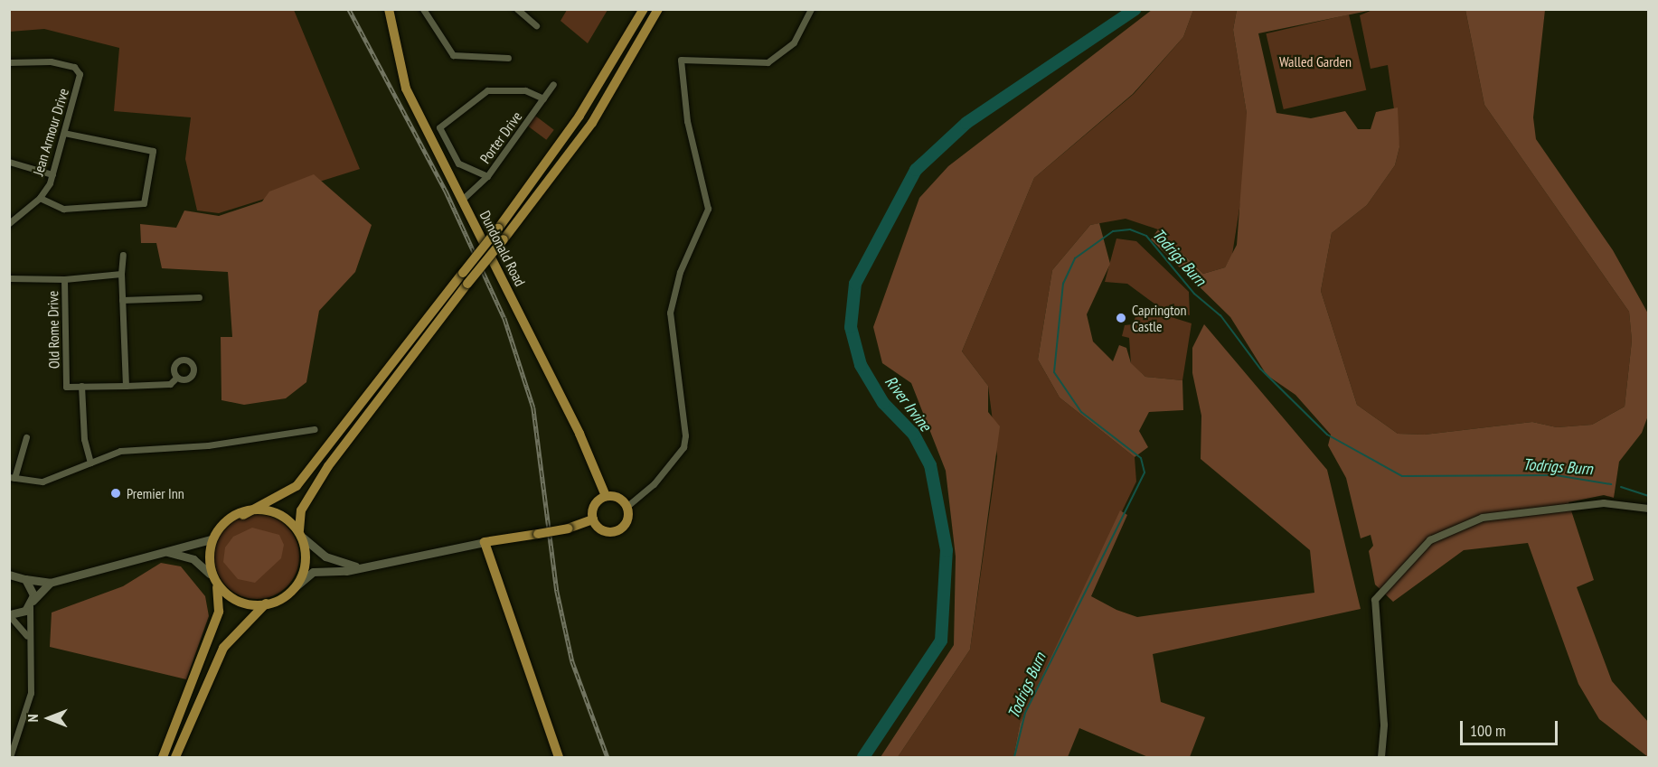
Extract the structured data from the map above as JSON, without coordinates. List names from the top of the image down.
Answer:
{
  "streets": {
    "main road": ["Dundonald Road"],
    "street": ["Jean Armour Drive", "Porter Drive", "Old Rome Drive"]
  },
  "crossings": [
    ["Porter Drive", "Dundonald Road"]
  ],
  "water": ["Todrigs Burn", "River Irvine"],
  "parks": ["Walled Garden"],
  "places": ["Caprington Castle", "Premier Inn"],
  "scale_bar": "100 m",
  "north": "left"
}
